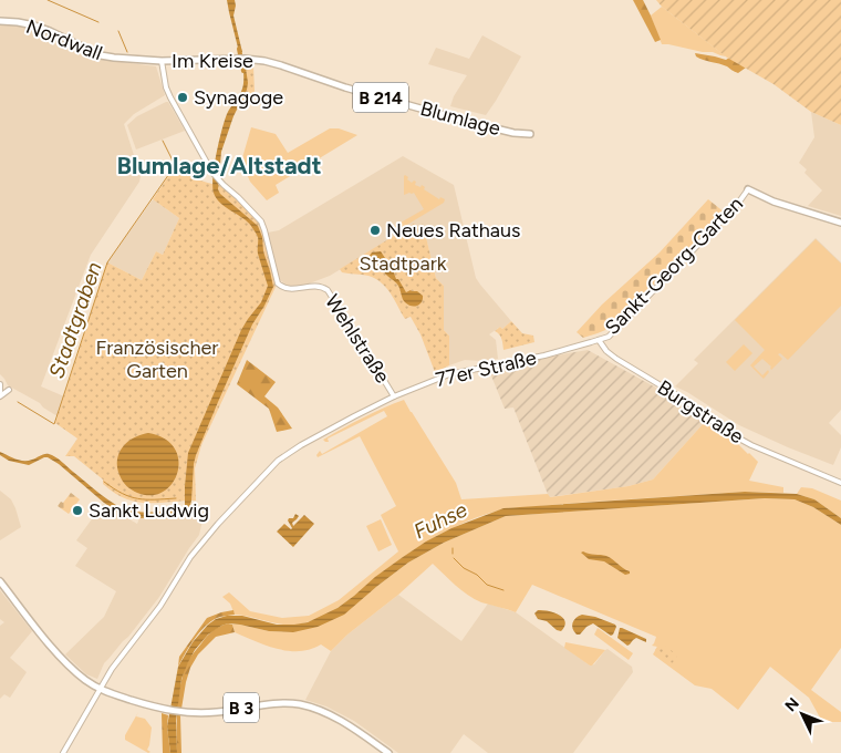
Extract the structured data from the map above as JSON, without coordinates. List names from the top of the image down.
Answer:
{
  "streets": {
    "main road": [
      "Nordwall",
      "Im Kreise",
      "B 214",
      "Blumlage",
      "B 3"
    ],
    "street": [
      "Sankt-Georg-Garten",
      "Wehlstraße",
      "77er Straße",
      "Burgstraße"
    ]
  },
  "crossings": [
    ["Nordwall", "Im Kreise"],
    ["Nordwall", "Wehlstraße"],
    ["Im Kreise", "Blumlage"],
    ["Im Kreise", "Wehlstraße"],
    ["Sankt-Georg-Garten", "77er Straße"],
    ["Sankt-Georg-Garten", "Burgstraße"],
    ["Wehlstraße", "77er Straße"],
    ["77er Straße", "Burgstraße"],
    ["77er Straße", "B 3"]
  ],
  "districts": ["Blumlage/Altstadt"],
  "water": ["Stadtgraben", "Fuhse"],
  "parks": ["Stadtpark", "Französischer Garten"],
  "places": ["Synagoge", "Neues Rathaus", "Sankt Ludwig"],
  "north": "top left"
}
